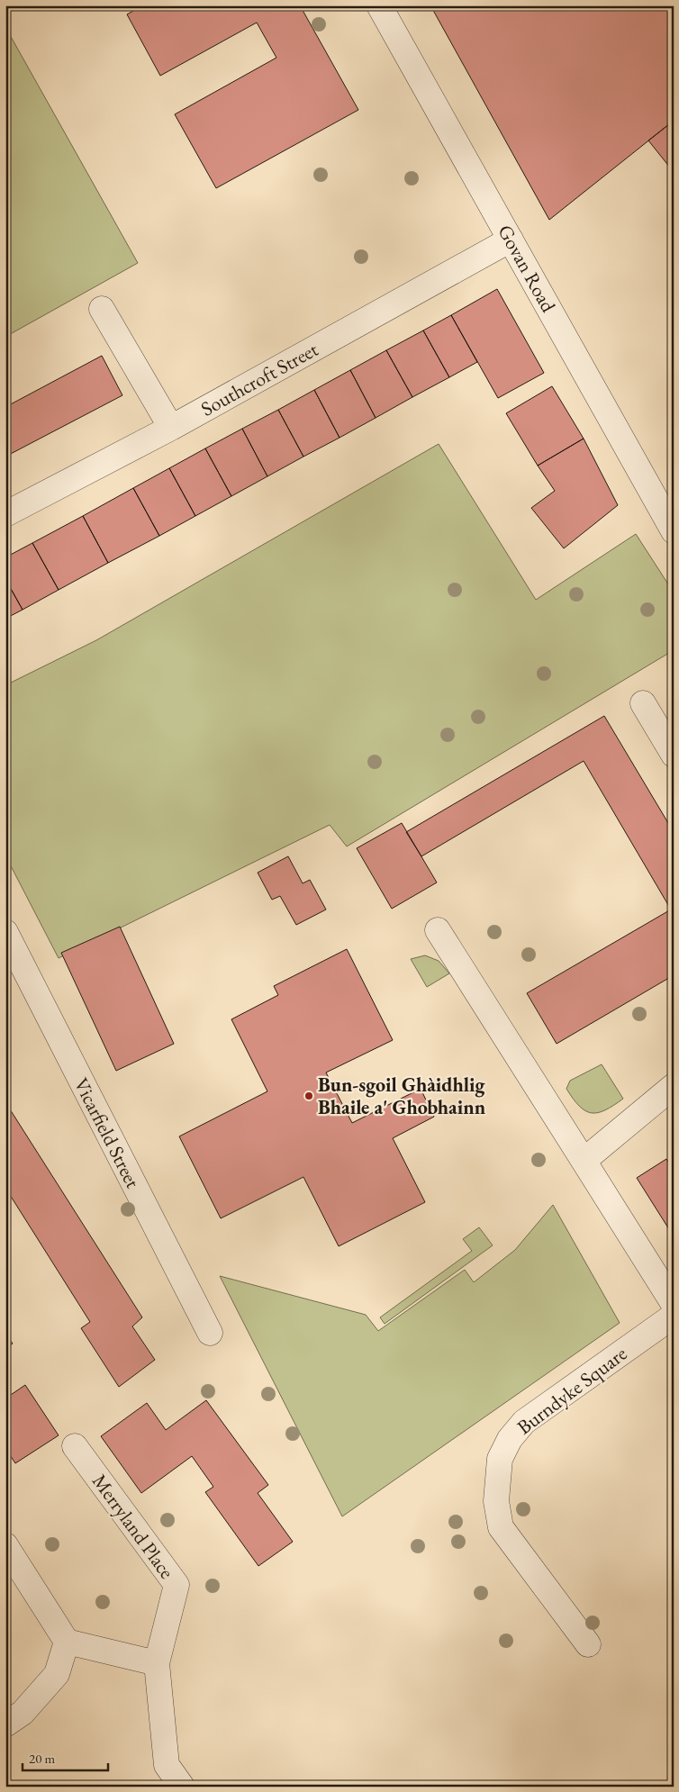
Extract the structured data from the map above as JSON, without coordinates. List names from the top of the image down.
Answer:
{
  "streets": {
    "street": [
      "Govan Road",
      "Southcroft Street",
      "Vicarfield Street",
      "Burndyke Square",
      "Merryland Place"
    ]
  },
  "crossings": [
    ["Govan Road", "Southcroft Street"]
  ],
  "places": ["Bun-sgoil Ghàidhlig Bhaile a' Ghobhainn"],
  "scale_bar": "20 m"
}
